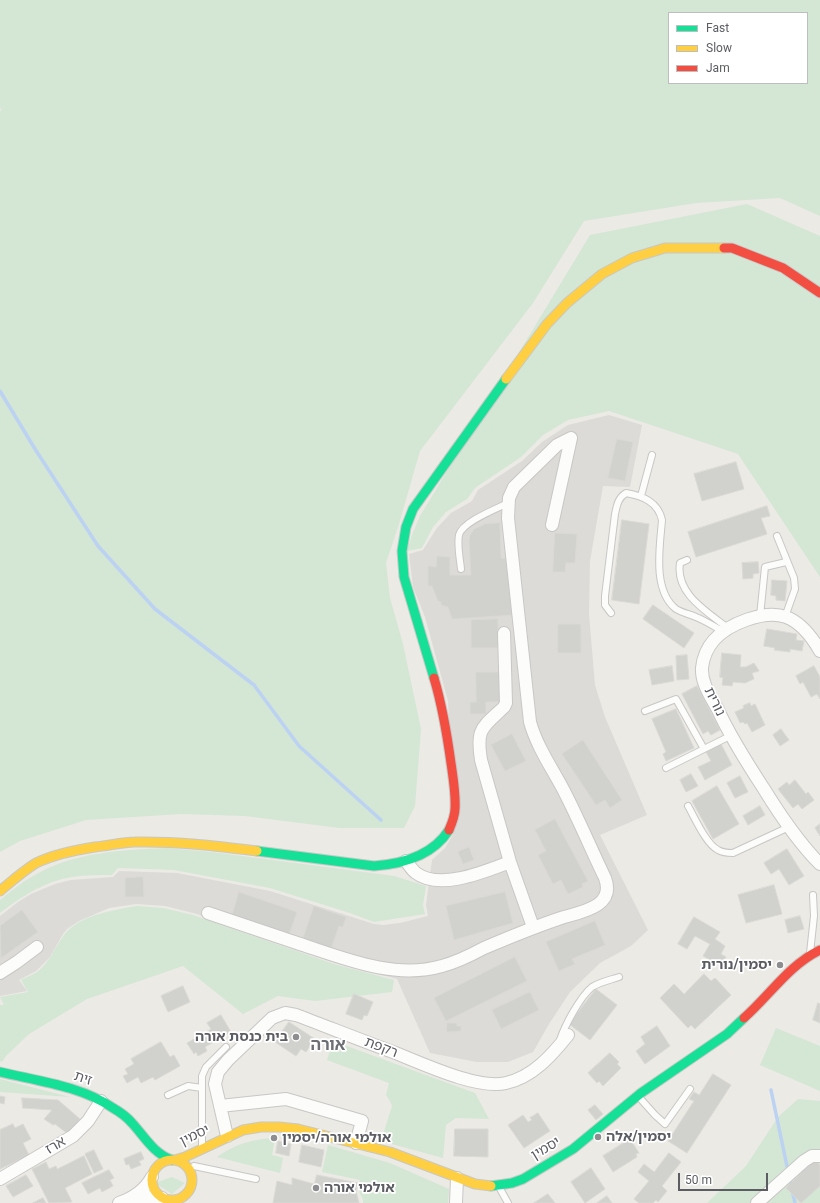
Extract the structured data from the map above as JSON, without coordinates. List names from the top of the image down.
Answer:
{
  "streets": {
    "main road": ["זית", "יסמין"],
    "street": ["נורית", "רקפת", "ארז"]
  },
  "crossings": [
    ["רקפת", "יסמין"],
    ["זית", "יסמין"],
    ["זית", "ארז"]
  ],
  "districts": ["אורה"],
  "places": [
    "יסמין/נורית",
    "בית כנסת אורה",
    "יסמין/אלה",
    "אולמי אורה/יסמין",
    "אולמי אורה"
  ],
  "legend": ["Fast", "Slow", "Jam"],
  "scale_bar": "50 m"
}
